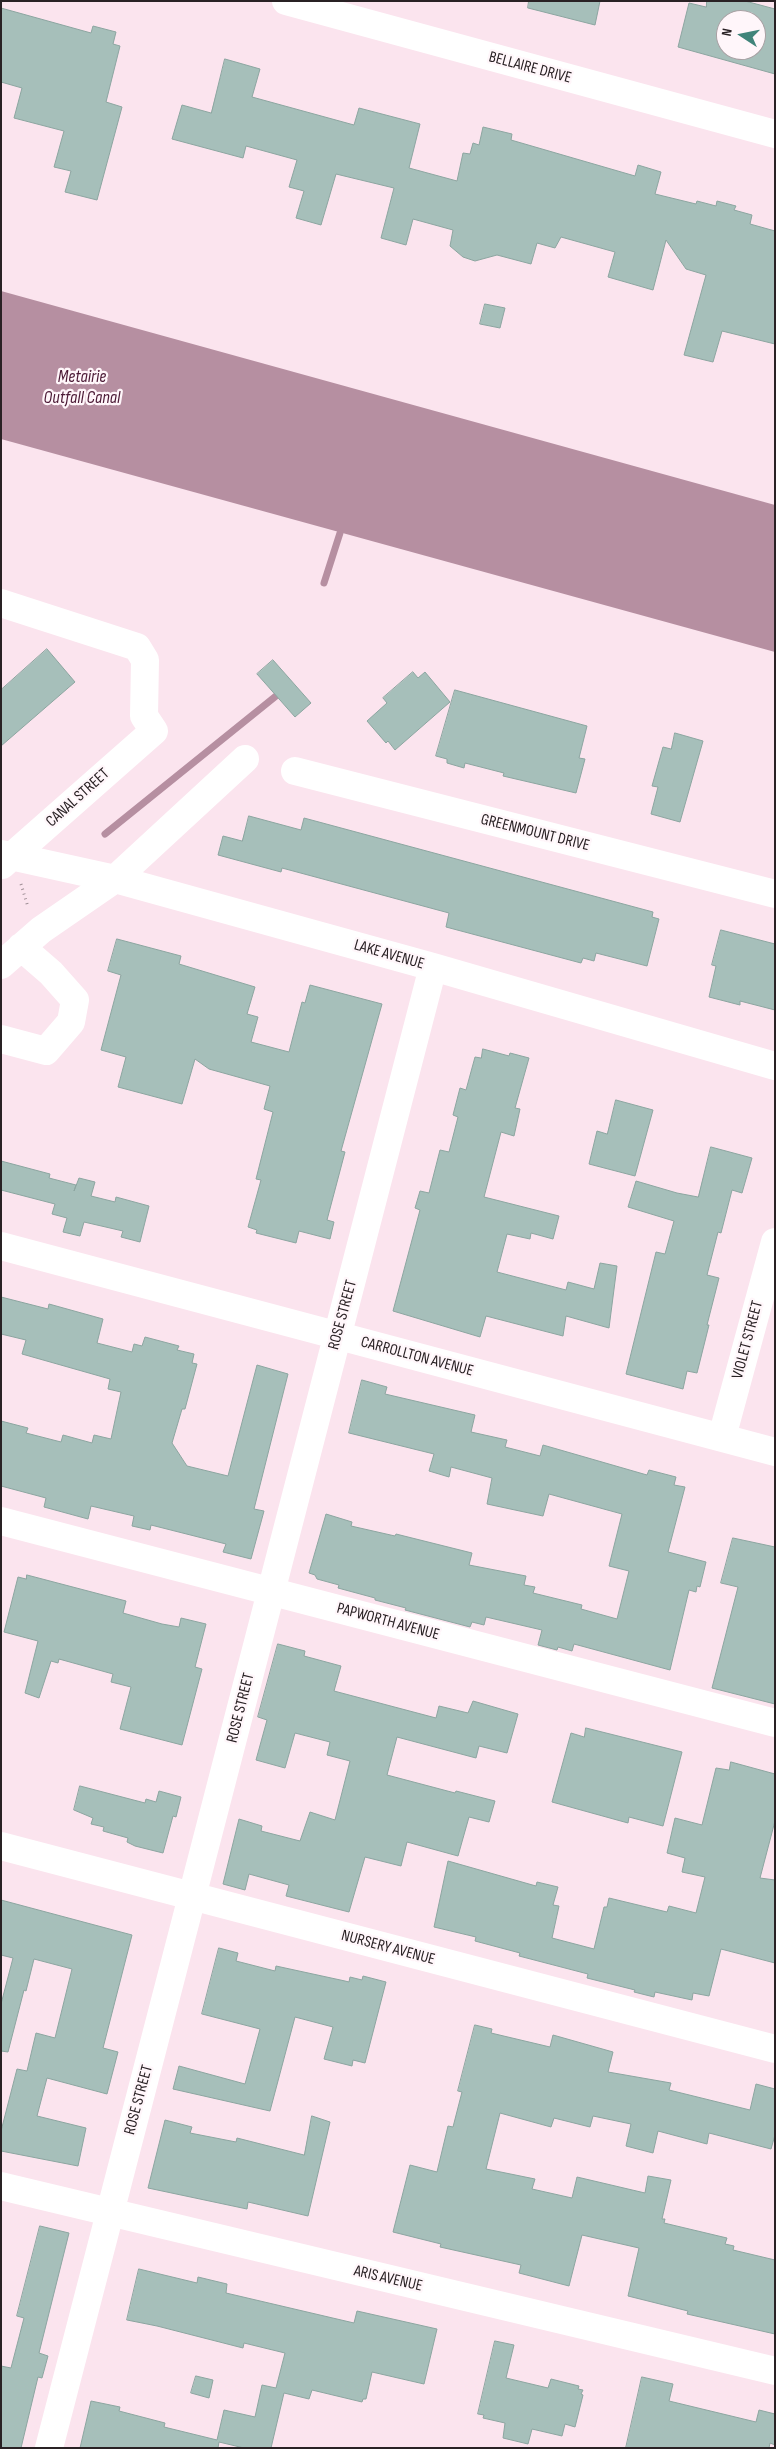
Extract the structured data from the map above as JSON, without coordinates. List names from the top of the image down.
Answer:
{
  "streets": {
    "street": [
      "BELLAIRE DRIVE",
      "CANAL STREET",
      "GREENMOUNT DRIVE",
      "LAKE AVENUE",
      "ROSE STREET",
      "VIOLET STREET",
      "CARROLLTON AVENUE",
      "PAPWORTH AVENUE",
      "NURSERY AVENUE",
      "ARIS AVENUE"
    ]
  },
  "crossings": [
    ["CANAL STREET", "LAKE AVENUE"],
    ["LAKE AVENUE", "ROSE STREET"],
    ["ROSE STREET", "CARROLLTON AVENUE"],
    ["ROSE STREET", "PAPWORTH AVENUE"],
    ["ROSE STREET", "NURSERY AVENUE"],
    ["ROSE STREET", "ARIS AVENUE"],
    ["VIOLET STREET", "CARROLLTON AVENUE"]
  ],
  "water": ["Metairie Outfall Canal"],
  "north": "left"
}
